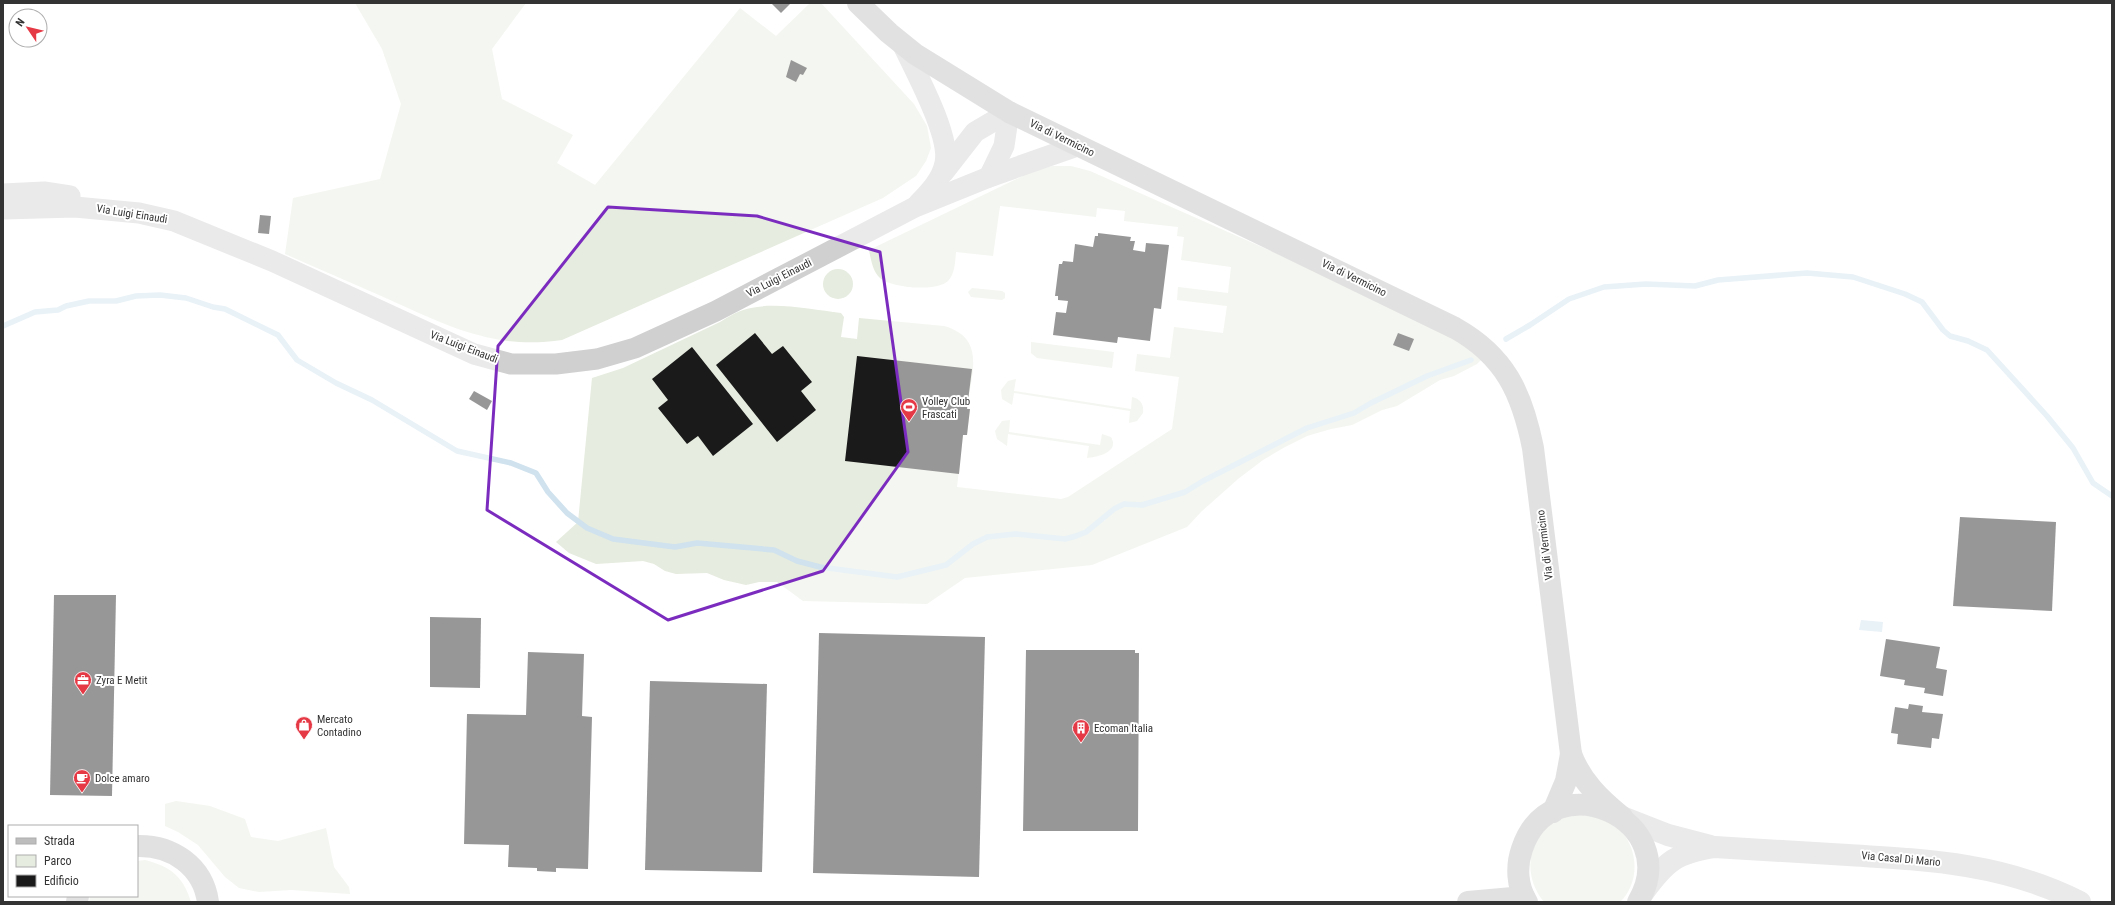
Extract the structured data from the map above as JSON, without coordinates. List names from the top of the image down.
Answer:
{
  "streets": {
    "main road": ["Via di Vermicino"],
    "street": ["Via Luigi Einaudi", "Via Casal Di Mario"]
  },
  "crossings": [
    ["Via di Vermicino", "Via Luigi Einaudi"],
    ["Via di Vermicino", "Via Casal Di Mario"]
  ],
  "places": {
    "sports": ["Volley Club Frascati"],
    "office": ["Zyra E Metit"],
    "shop": ["Mercato Contadino"],
    "building": ["Ecoman Italia"],
    "cafe": ["Dolce amaro"]
  },
  "legend": ["Strada", "Parco", "Edificio"],
  "north": "top left"
}
